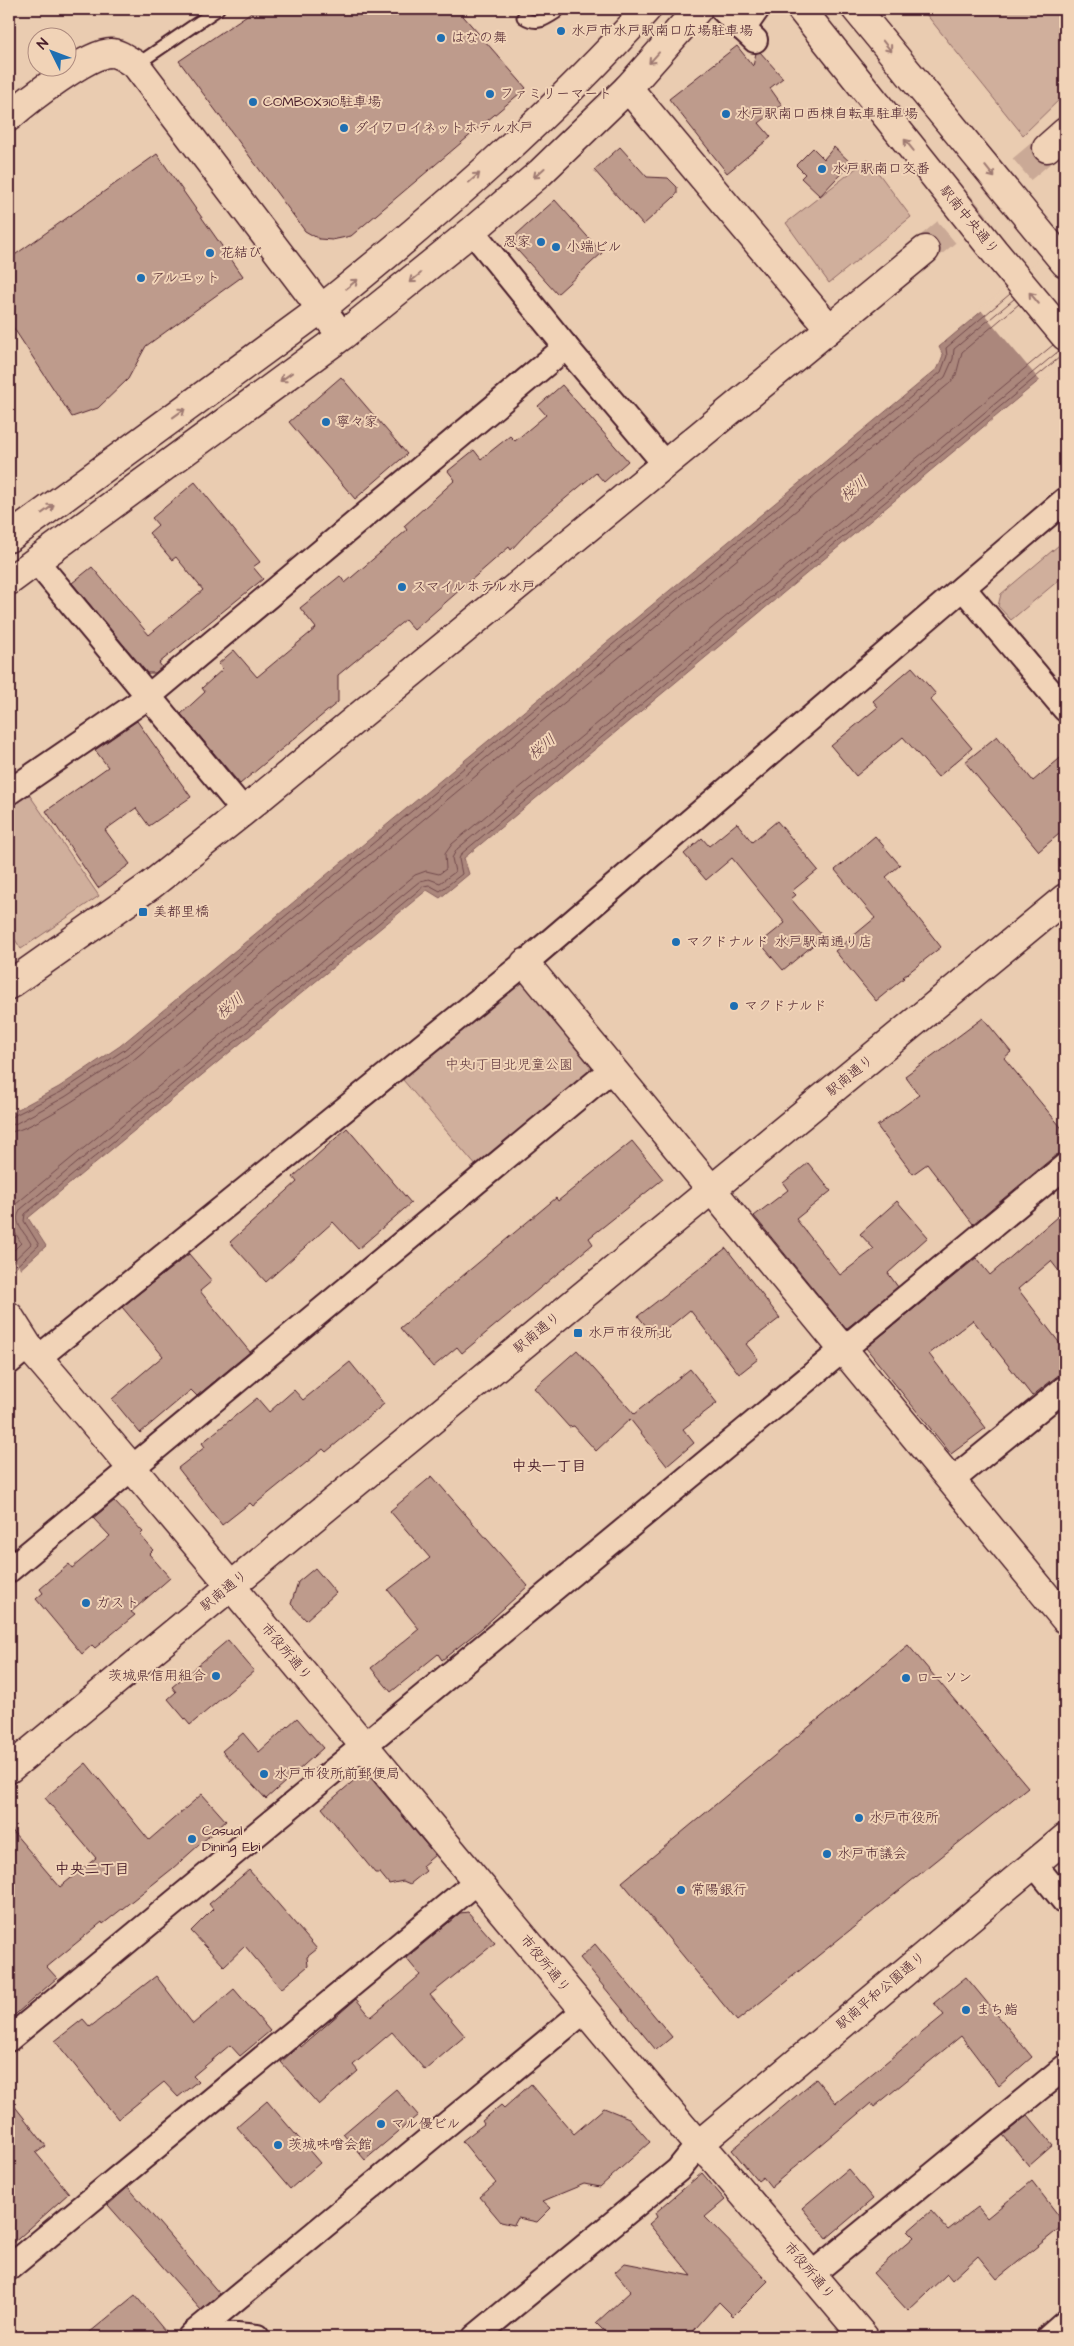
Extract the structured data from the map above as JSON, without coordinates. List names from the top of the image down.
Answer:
{
  "streets": {
    "street": [
      "駅南中央通り",
      "駅南通り",
      "市役所通り",
      "駅南平和公園通り"
    ]
  },
  "crossings": [
    ["駅南通り", "市役所通り"],
    ["市役所通り", "駅南平和公園通り"]
  ],
  "districts": ["中央一丁目", "中央二丁目"],
  "water": ["桜川"],
  "parks": ["中央1丁目北児童公園"],
  "places": {
    "other": [
      "水戸市水戸駅南口広場駐車場",
      "はなの舞",
      "ファミリーマート",
      "COMBOX310駐車場",
      "水戸駅南口西棟自転車駐車場",
      "ダイワロイネットホテル水戸",
      "水戸駅南口交番",
      "忍家",
      "小端ビル",
      "花結び",
      "アルエット",
      "寧々家",
      "スマイルホテル水戸",
      "マクドナルド 水戸駅南通り店",
      "マクドナルド",
      "ガスト",
      "茨城県信用組合",
      "ローソン",
      "水戸市役所前郵便局",
      "水戸市役所",
      "Casual Dining Ebi",
      "水戸市議会",
      "常陽銀行",
      "まち鮨",
      "マル優ビル",
      "茨城味噌会館"
    ],
    "transit": ["美都里橋", "水戸市役所北"]
  },
  "north": "top left"
}
